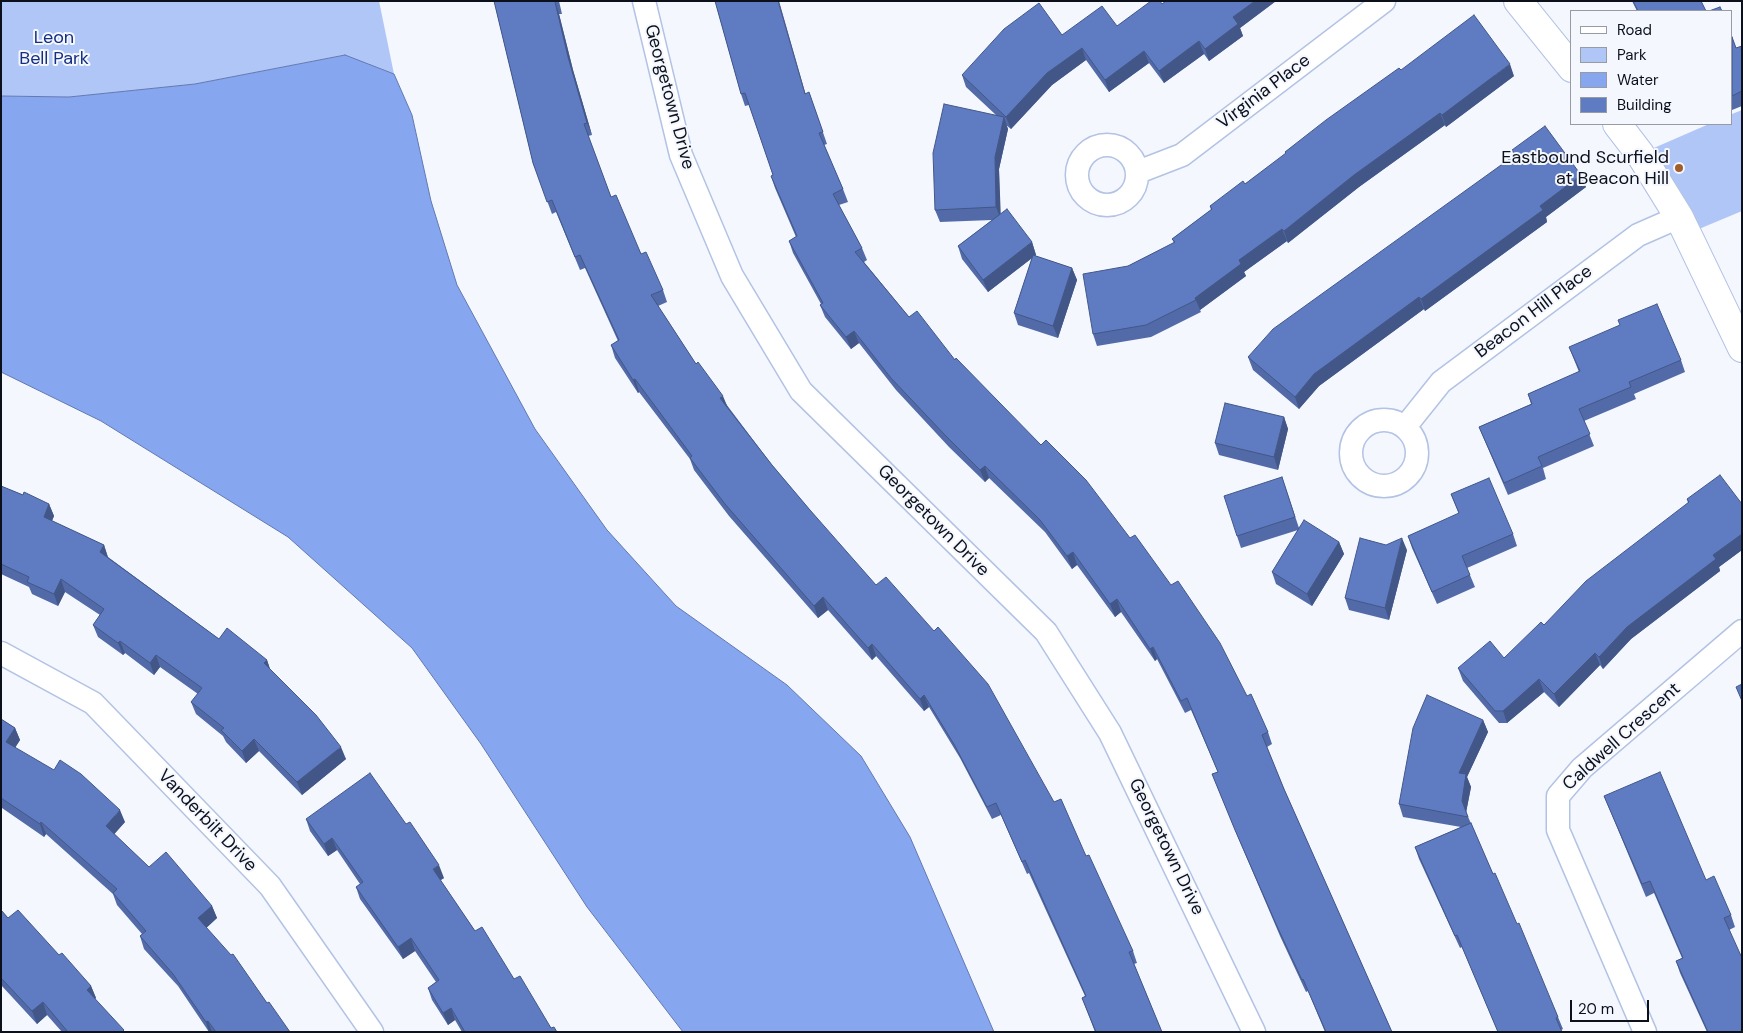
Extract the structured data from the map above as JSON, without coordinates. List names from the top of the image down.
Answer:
{
  "streets": {
    "street": [
      "Virginia Place",
      "Georgetown Drive",
      "Beacon Hill Place",
      "Caldwell Crescent",
      "Vanderbilt Drive"
    ]
  },
  "parks": ["Leon Bell Park"],
  "places": ["Eastbound Scurfield at Beacon Hill"],
  "legend": [
    "Road",
    "Park",
    "Water",
    "Building"
  ],
  "scale_bar": "20 m"
}
